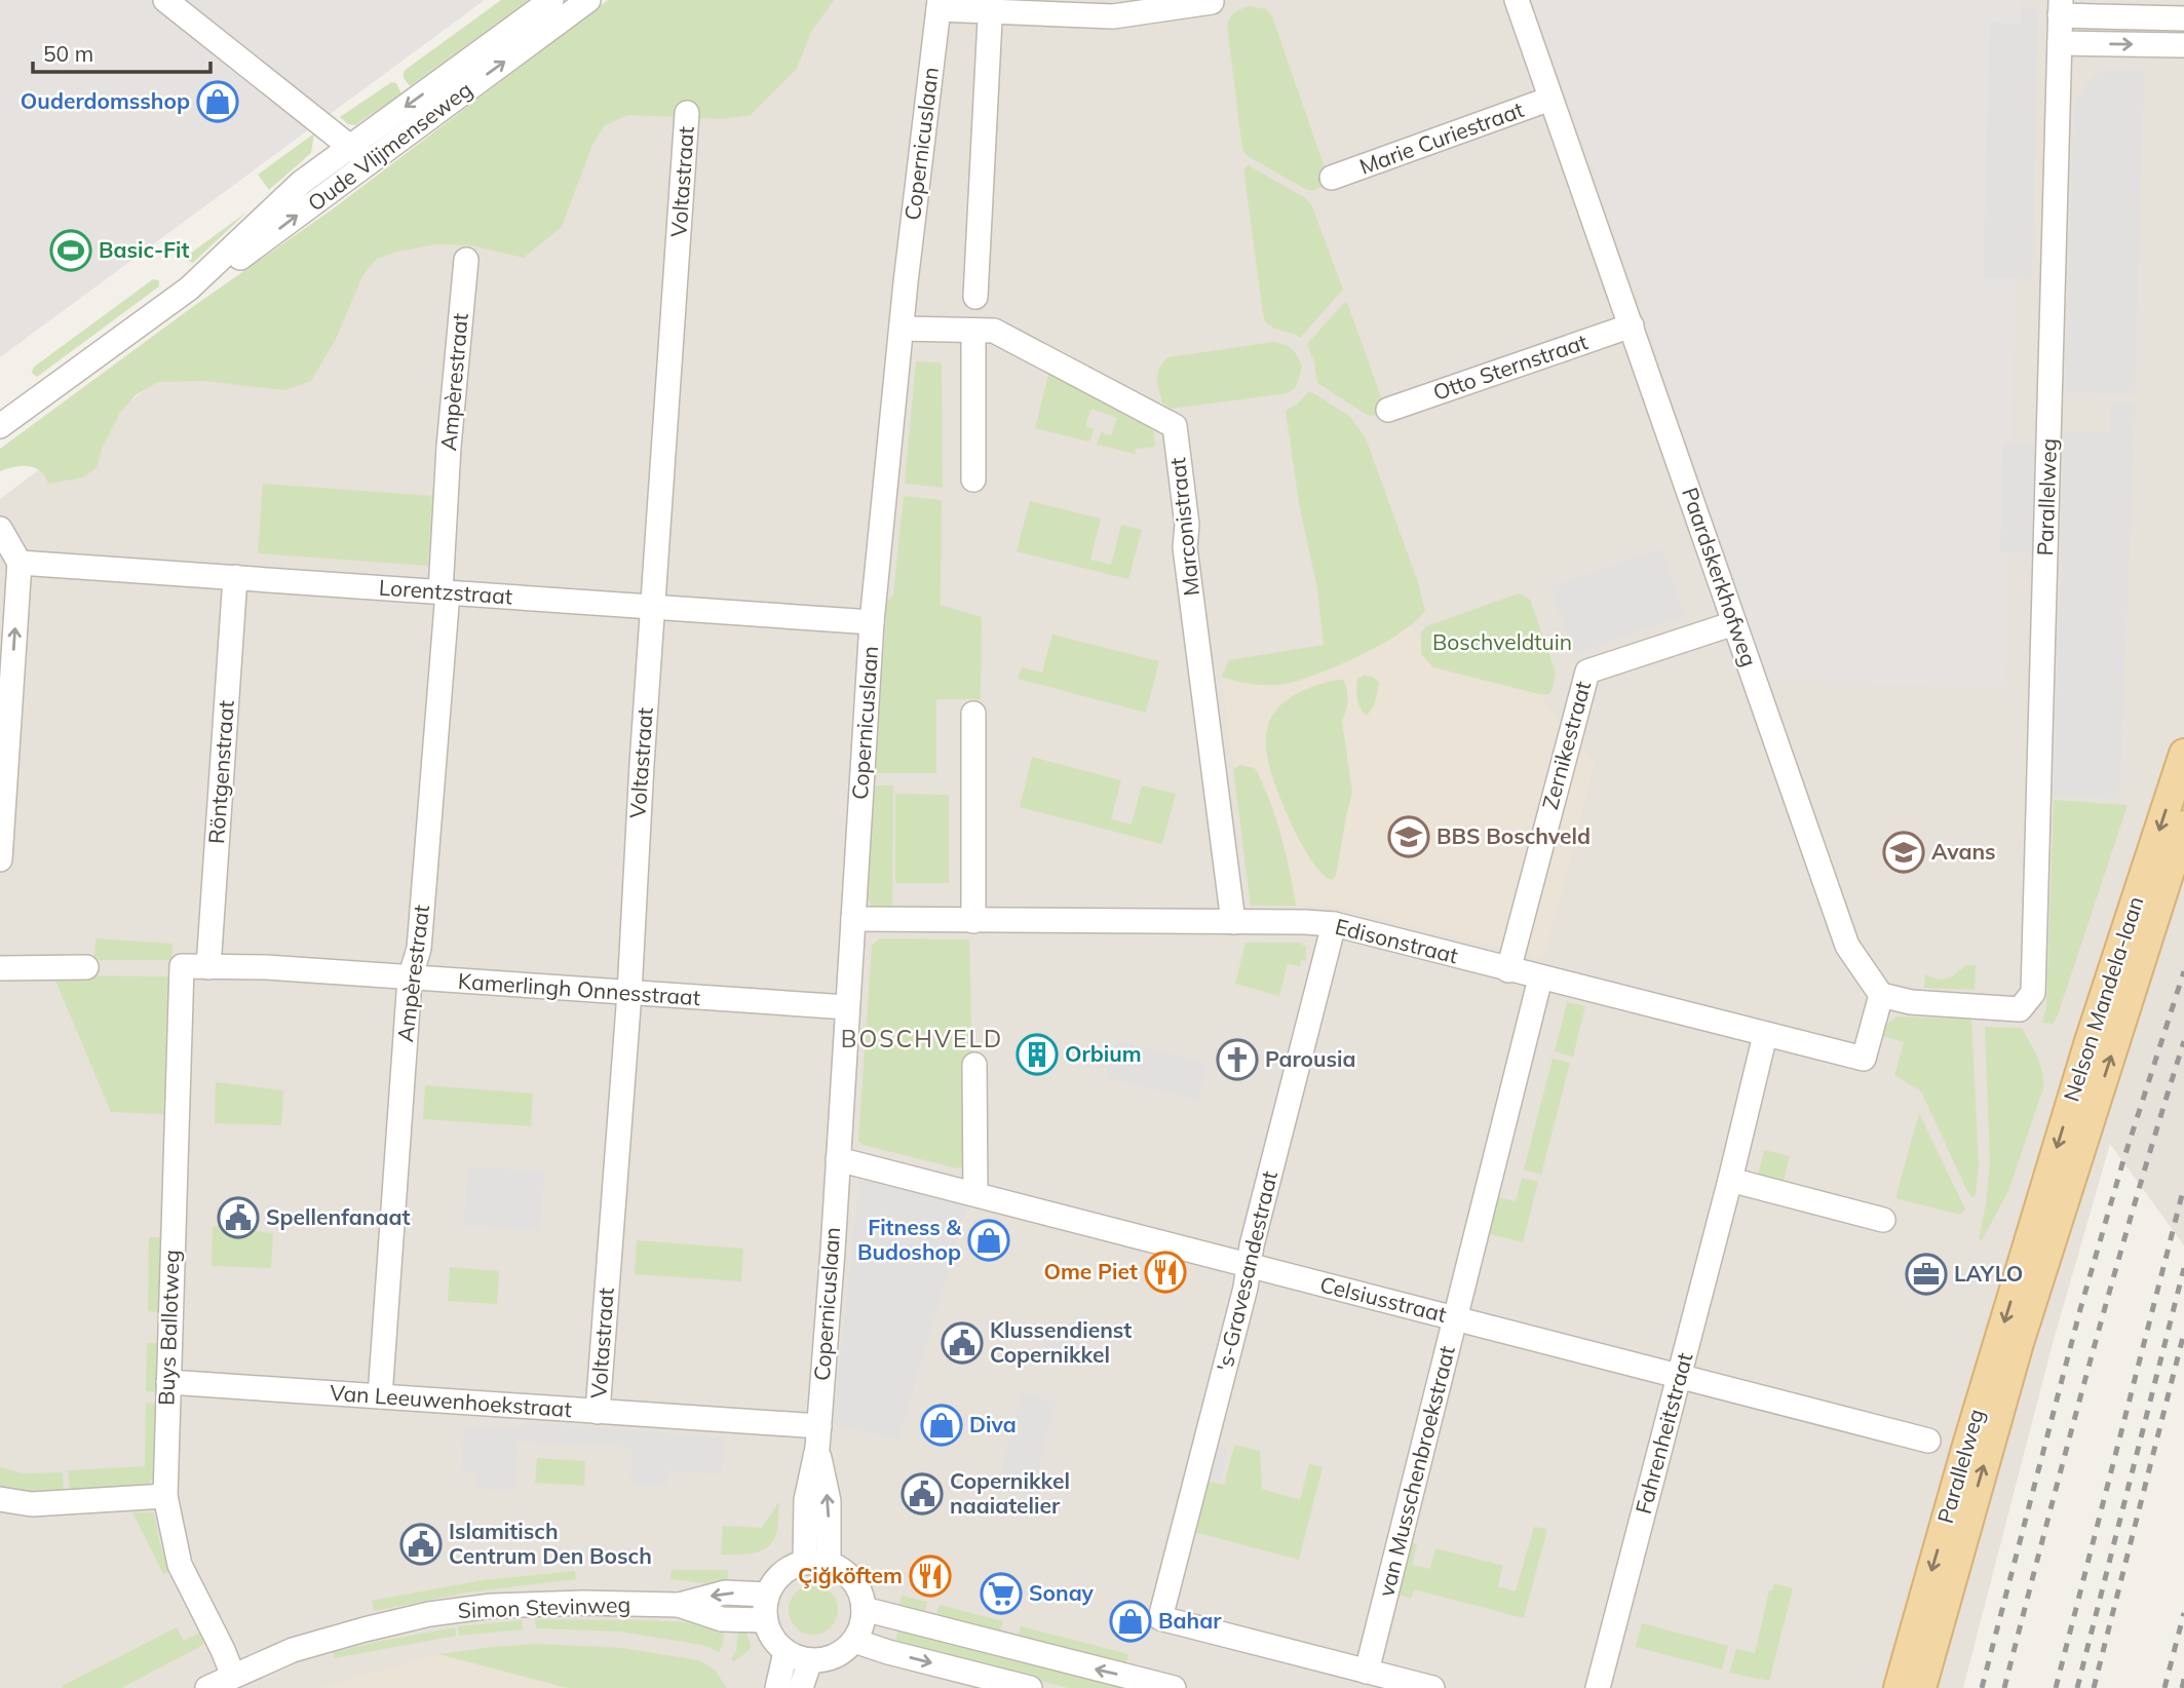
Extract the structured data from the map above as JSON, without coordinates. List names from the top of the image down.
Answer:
{
  "streets": {
    "main road": ["Parallelweg", "Nelson Mandela-laan"],
    "street": [
      "Marie Curiestraat",
      "Copernicuslaan",
      "Oude Vlijmenseweg",
      "Voltastraat",
      "Otto Sternstraat",
      "Ampèrestraat",
      "Marconistraat",
      "Paardskerkhofweg",
      "Lorentzstraat",
      "Zernikestraat",
      "Röntgenstraat",
      "Edisonstraat",
      "Kamerlingh Onnesstraat",
      "'s-Gravesandestraat",
      "Celsiusstraat",
      "Buys Ballotweg",
      "Van Leeuwenhoekstraat",
      "Fahrenheitstraat",
      "van Musschenbroekstraat",
      "Simon Stevinweg"
    ]
  },
  "crossings": [
    ["Marie Curiestraat", "Paardskerkhofweg"],
    ["Copernicuslaan", "Marconistraat"],
    ["Copernicuslaan", "Lorentzstraat"],
    ["Copernicuslaan", "Edisonstraat"],
    ["Copernicuslaan", "Kamerlingh Onnesstraat"],
    ["Copernicuslaan", "Celsiusstraat"],
    ["Copernicuslaan", "Van Leeuwenhoekstraat"],
    ["Copernicuslaan", "Simon Stevinweg"],
    ["Voltastraat", "Lorentzstraat"],
    ["Voltastraat", "Kamerlingh Onnesstraat"],
    ["Voltastraat", "Van Leeuwenhoekstraat"],
    ["Otto Sternstraat", "Paardskerkhofweg"],
    ["Ampèrestraat", "Lorentzstraat"],
    ["Ampèrestraat", "Kamerlingh Onnesstraat"],
    ["Ampèrestraat", "Van Leeuwenhoekstraat"],
    ["Parallelweg", "Paardskerkhofweg"],
    ["Parallelweg", "Edisonstraat"],
    ["Parallelweg", "Nelson Mandela-laan"],
    ["Marconistraat", "Edisonstraat"],
    ["Paardskerkhofweg", "Zernikestraat"],
    ["Paardskerkhofweg", "Edisonstraat"],
    ["Lorentzstraat", "Röntgenstraat"],
    ["Zernikestraat", "Edisonstraat"],
    ["Röntgenstraat", "Kamerlingh Onnesstraat"],
    ["Edisonstraat", "'s-Gravesandestraat"],
    ["Edisonstraat", "Fahrenheitstraat"],
    ["Edisonstraat", "van Musschenbroekstraat"],
    ["Kamerlingh Onnesstraat", "Buys Ballotweg"],
    ["'s-Gravesandestraat", "Celsiusstraat"],
    ["'s-Gravesandestraat", "van Musschenbroekstraat"],
    ["Celsiusstraat", "Fahrenheitstraat"],
    ["Celsiusstraat", "van Musschenbroekstraat"],
    ["Buys Ballotweg", "Van Leeuwenhoekstraat"],
    ["Buys Ballotweg", "Simon Stevinweg"]
  ],
  "districts": ["BOSCHVELD"],
  "parks": ["Boschveldtuin"],
  "places": {
    "shop": [
      "Ouderdomsshop",
      "Fitness & Budoshop",
      "Diva",
      "Bahar"
    ],
    "sports": ["Basic-Fit"],
    "school or university": ["BBS Boschveld", "Avans"],
    "building": ["Orbium"],
    "church": ["Parousia"],
    "public building": [
      "Spellenfanaat",
      "Klussendienst Copernikkel",
      "Copernikkel naaiatelier",
      "Islamitisch Centrum Den Bosch"
    ],
    "restaurant": ["Ome Piet", "Çiğköftem"],
    "office": ["LAYLO"],
    "supermarket": ["Sonay"]
  },
  "scale_bar": "50 m"
}
